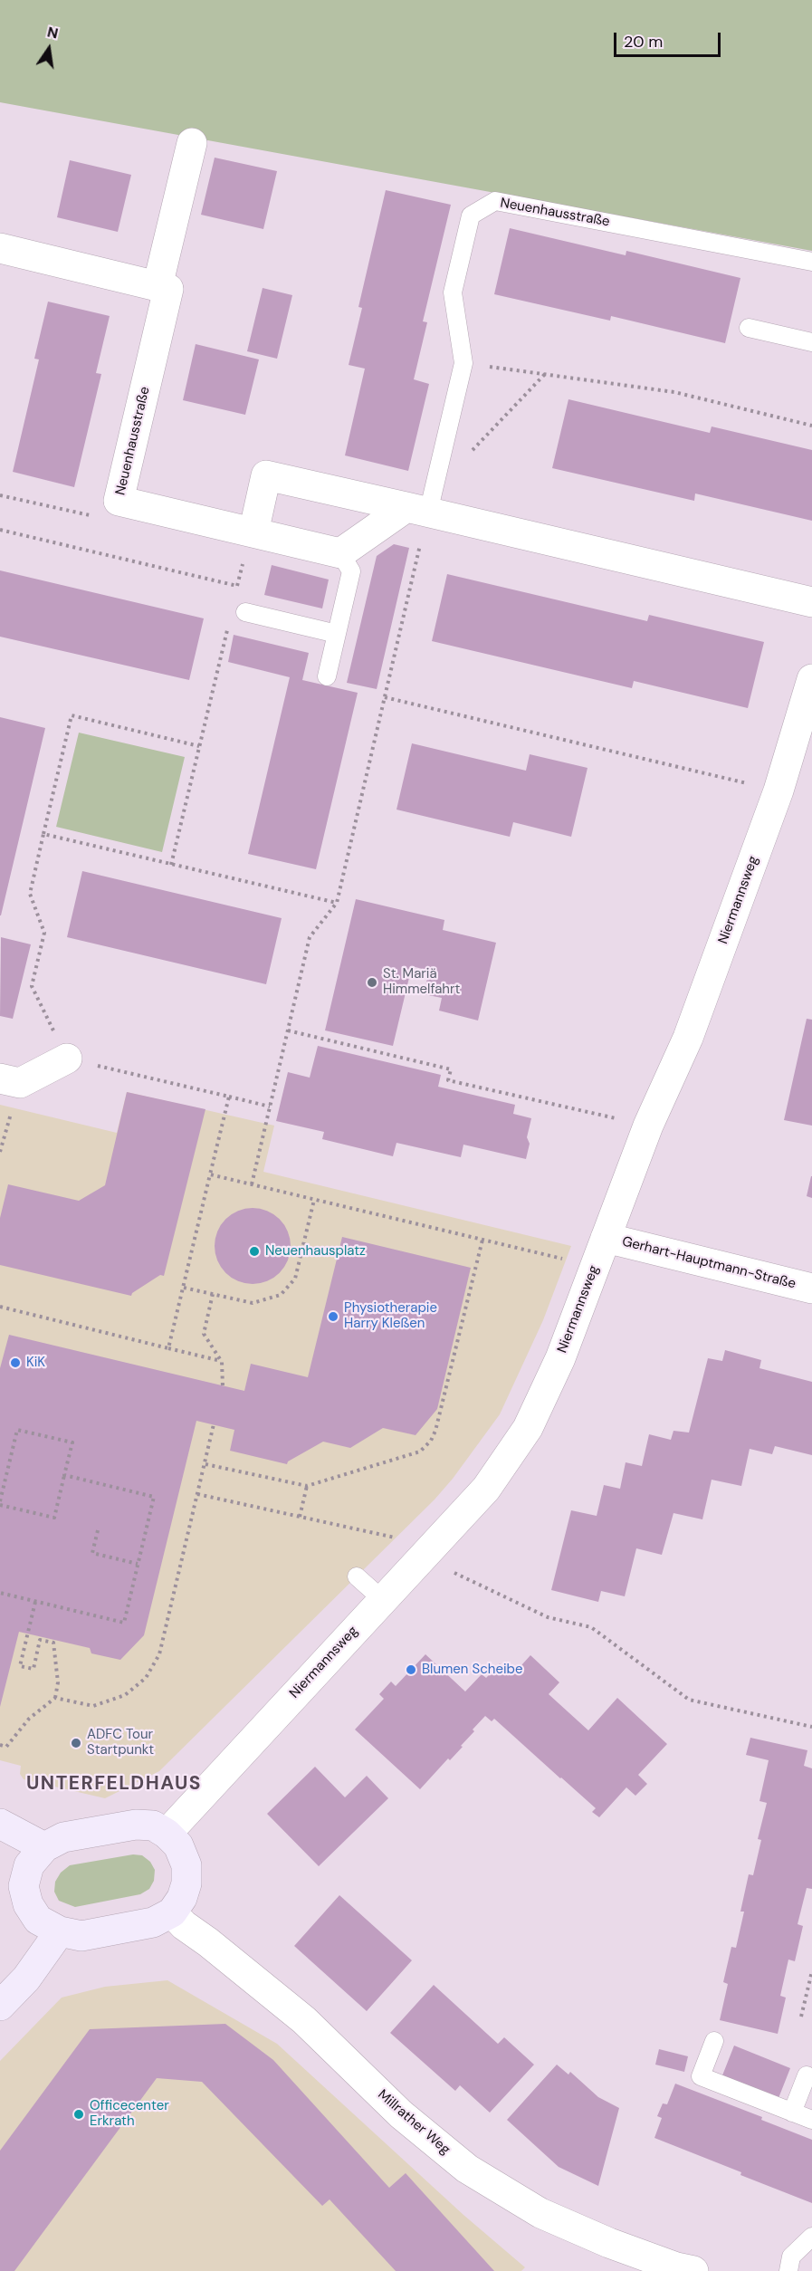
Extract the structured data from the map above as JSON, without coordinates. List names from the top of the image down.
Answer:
{
  "streets": {
    "street": [
      "Neuenhausstraße",
      "Niermannsweg",
      "Gerhart-Hauptmann-Straße",
      "Millrather Weg"
    ]
  },
  "crossings": [
    ["Niermannsweg", "Gerhart-Hauptmann-Straße"],
    ["Niermannsweg", "Millrather Weg"]
  ],
  "districts": ["UNTERFELDHAUS"],
  "places": [
    "St. Mariä Himmelfahrt",
    "Neuenhausplatz",
    "Physiotherapie Harry Kleßen",
    "KiK",
    "Blumen Scheibe",
    "ADFC Tour Startpunkt",
    "Officecenter Erkrath"
  ],
  "scale_bar": "20 m",
  "north": "top"
}
